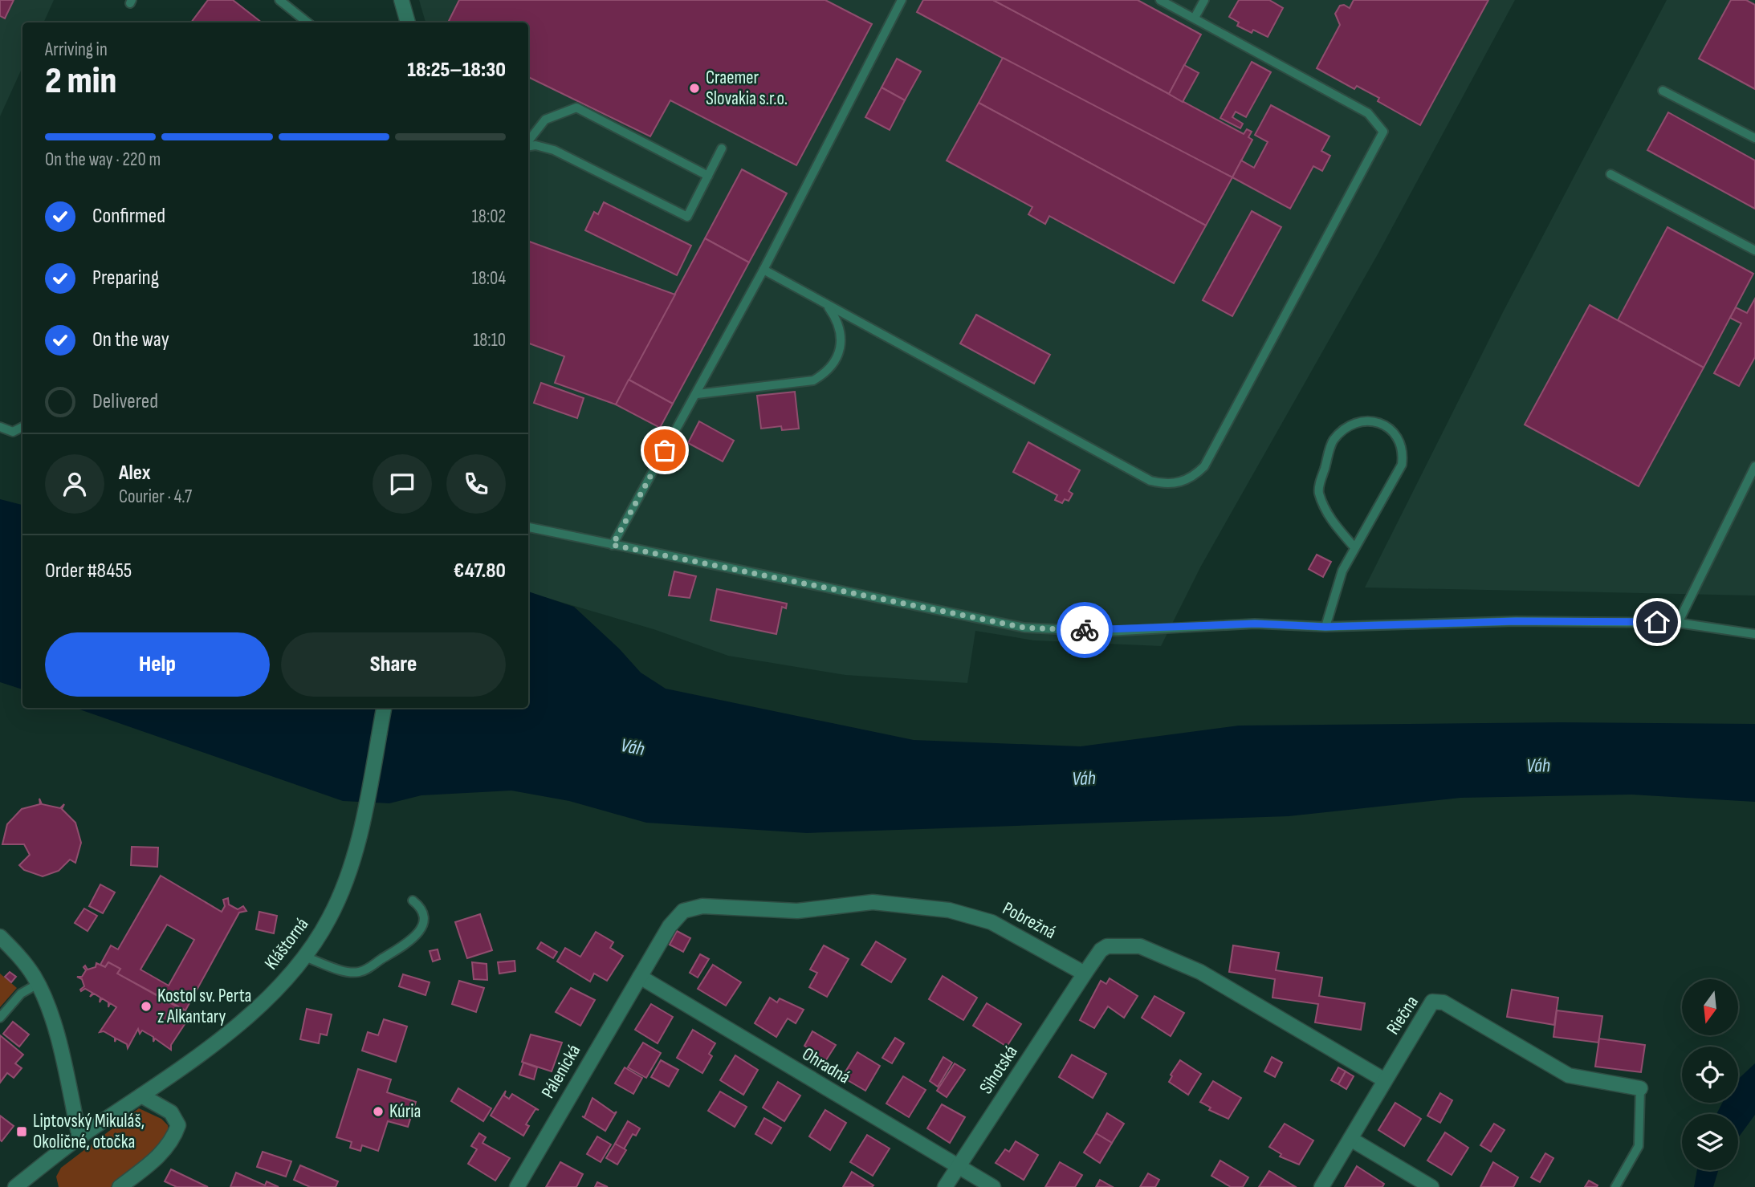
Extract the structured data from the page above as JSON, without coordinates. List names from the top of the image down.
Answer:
{
  "streets": {
    "street": [
      "Pobrežná",
      "Kláštorná",
      "Riečna",
      "Ohradná",
      "Sihotská",
      "Pálenická"
    ]
  },
  "crossings": [
    ["Pobrežná", "Ohradná"],
    ["Pobrežná", "Sihotská"],
    ["Pobrežná", "Pálenická"],
    ["Ohradná", "Sihotská"],
    ["Ohradná", "Pálenická"]
  ],
  "water": ["Váh"],
  "places": {
    "other": ["Craemer Slovakia s.r.o.", "Kostol sv. Perta z Alkantary", "Kúria"],
    "transit": ["Liptovský Mikuláš, Okoličné, otočka"]
  },
  "north": "bottom",
  "page": {
    "heading": ["2 min", "Arriving in", "18:25–18:30"],
    "panel": [
      "Alex",
      "Courier · 4.7",
      "Order #8455",
      "€47.80"
    ],
    "bar": "On the way · 220 m",
    "list": [
      ["Confirmed", "18:02"],
      ["Preparing", "18:04"],
      ["On the way", "18:10"],
      "Delivered"
    ],
    "buttons": ["Help", "Share"]
  }
}
